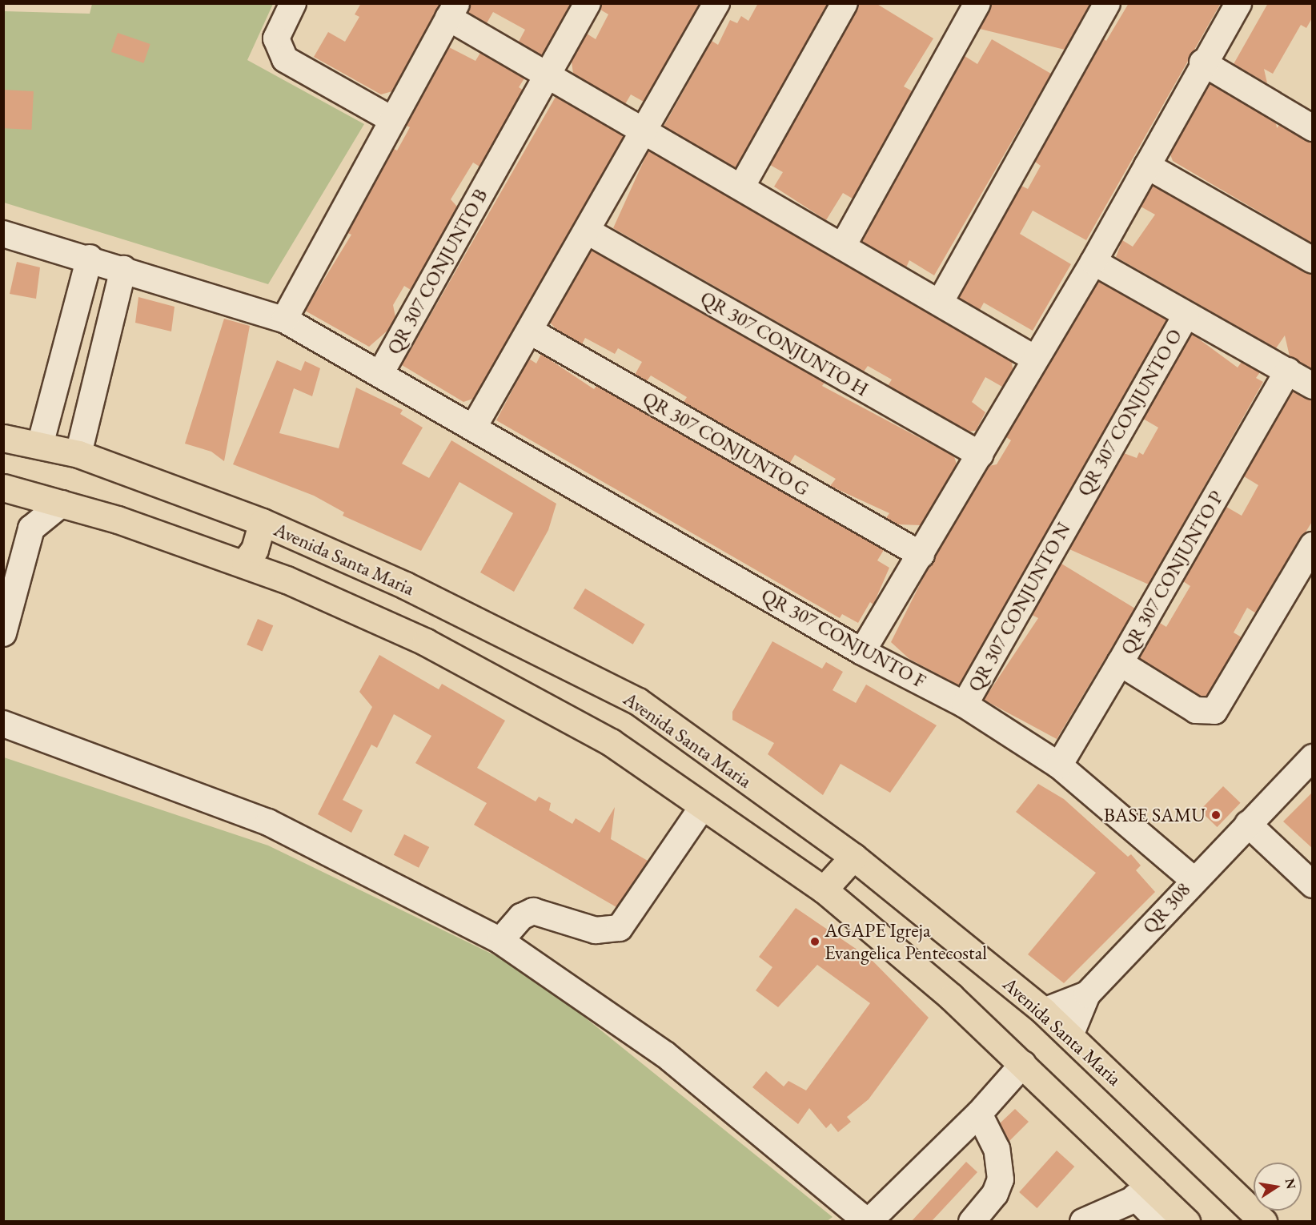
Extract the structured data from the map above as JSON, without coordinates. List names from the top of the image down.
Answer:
{
  "streets": {
    "main road": ["Avenida Santa Maria"],
    "street": [
      "QR 307 CONJUNTO B",
      "QR 307 CONJUNTO H",
      "QR 307 CONJUNTO O",
      "QR 307 CONJUNTO G",
      "QR 307 CONJUNTO P",
      "QR 307 CONJUNTO N",
      "QR 307 CONJUNTO F",
      "QR 308"
    ]
  },
  "crossings": [
    ["QR 307 CONJUNTO B", "QR 307 CONJUNTO F"],
    ["QR 307 CONJUNTO O", "QR 307 CONJUNTO N"],
    ["Avenida Santa Maria", "QR 308"],
    ["QR 307 CONJUNTO N", "QR 307 CONJUNTO F"],
    ["QR 307 CONJUNTO F", "QR 308"]
  ],
  "places": ["BASE SAMU", "AGAPE Igreja Evangelica Pentecostal"],
  "north": "right"
}
